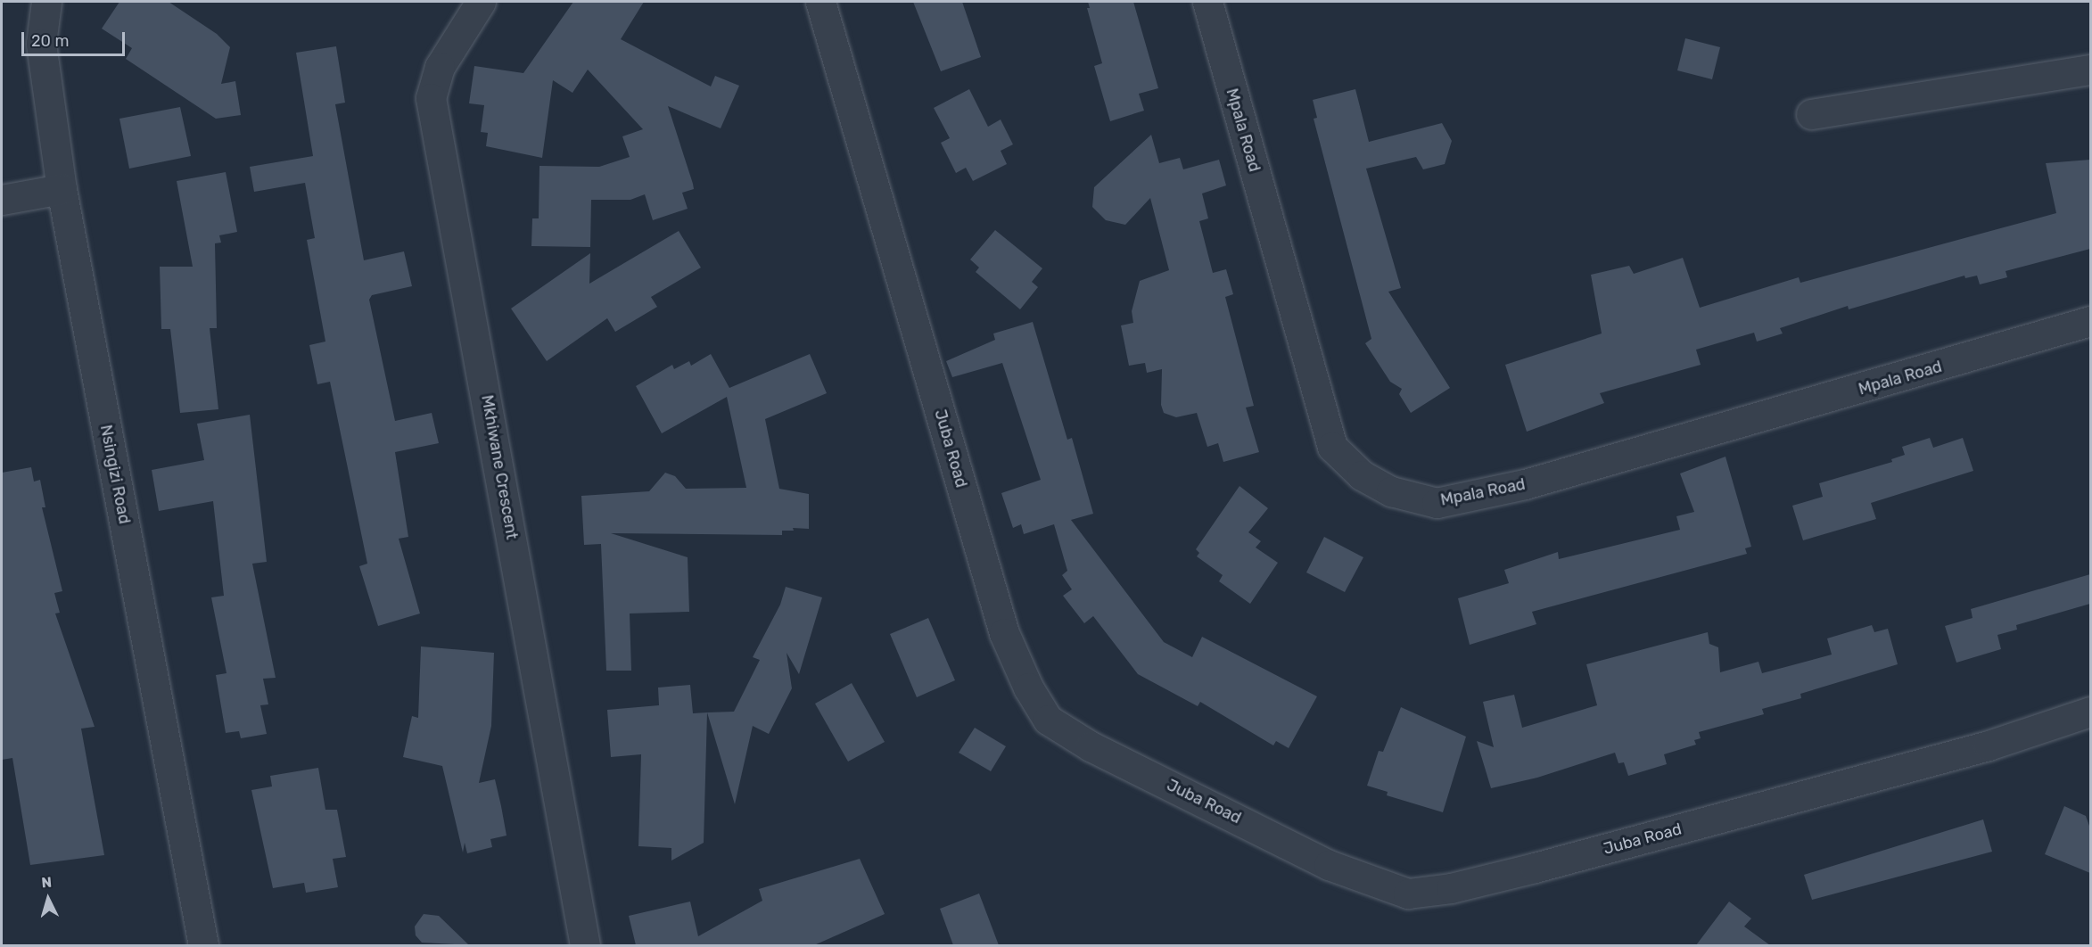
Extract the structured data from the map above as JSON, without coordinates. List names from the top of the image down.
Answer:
{
  "streets": {
    "street": [
      "Mpala Road",
      "Juba Road",
      "Mkhiwane Crescent",
      "Nsingizi Road"
    ]
  },
  "scale_bar": "20 m",
  "north": "top"
}
